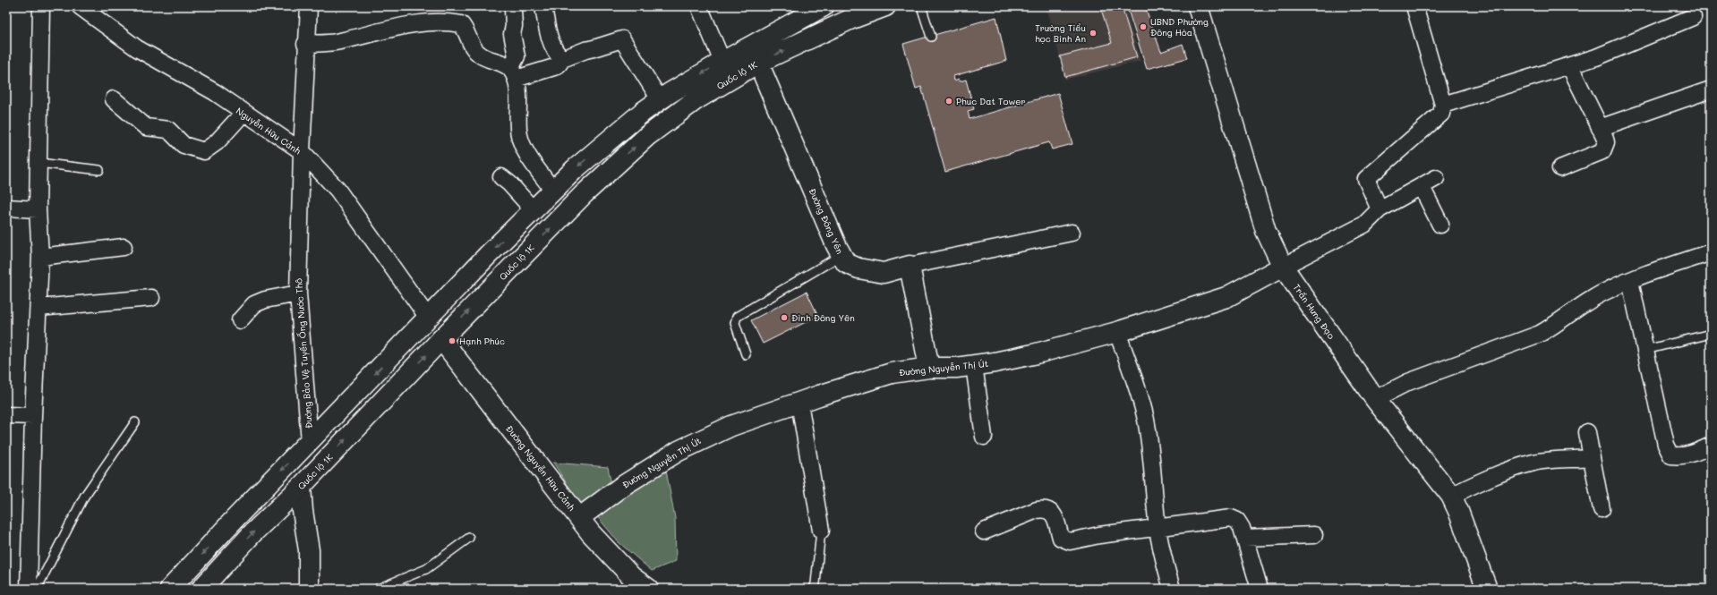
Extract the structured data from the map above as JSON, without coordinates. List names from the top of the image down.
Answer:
{
  "streets": {
    "main road": [
      "Quốc lộ 1K",
      "Đường Đông Yên",
      "Trần Hưng Đạo",
      "Đường Nguyễn Thị Út",
      "Đường Nguyễn Hữu Cảnh"
    ],
    "street": ["Nguyễn Hữu Cảnh", "Đường Bảo Vệ Tuyến Ống Nước Thô"]
  },
  "crossings": [
    ["Quốc lộ 1K", "Nguyễn Hữu Cảnh"],
    ["Quốc lộ 1K", "Đường Đông Yên"],
    ["Quốc lộ 1K", "Đường Bảo Vệ Tuyến Ống Nước Thô"],
    ["Quốc lộ 1K", "Đường Nguyễn Hữu Cảnh"],
    ["Nguyễn Hữu Cảnh", "Đường Bảo Vệ Tuyến Ống Nước Thô"],
    ["Trần Hưng Đạo", "Đường Nguyễn Thị Út"],
    ["Đường Nguyễn Thị Út", "Đường Nguyễn Hữu Cảnh"]
  ],
  "places": [
    "UBND Phường Đông Hòa",
    "Trường Tiểu học Bình An",
    "Phuc Dat Tower",
    "Đình Đông Yên",
    "Hạnh Phúc"
  ]
}
